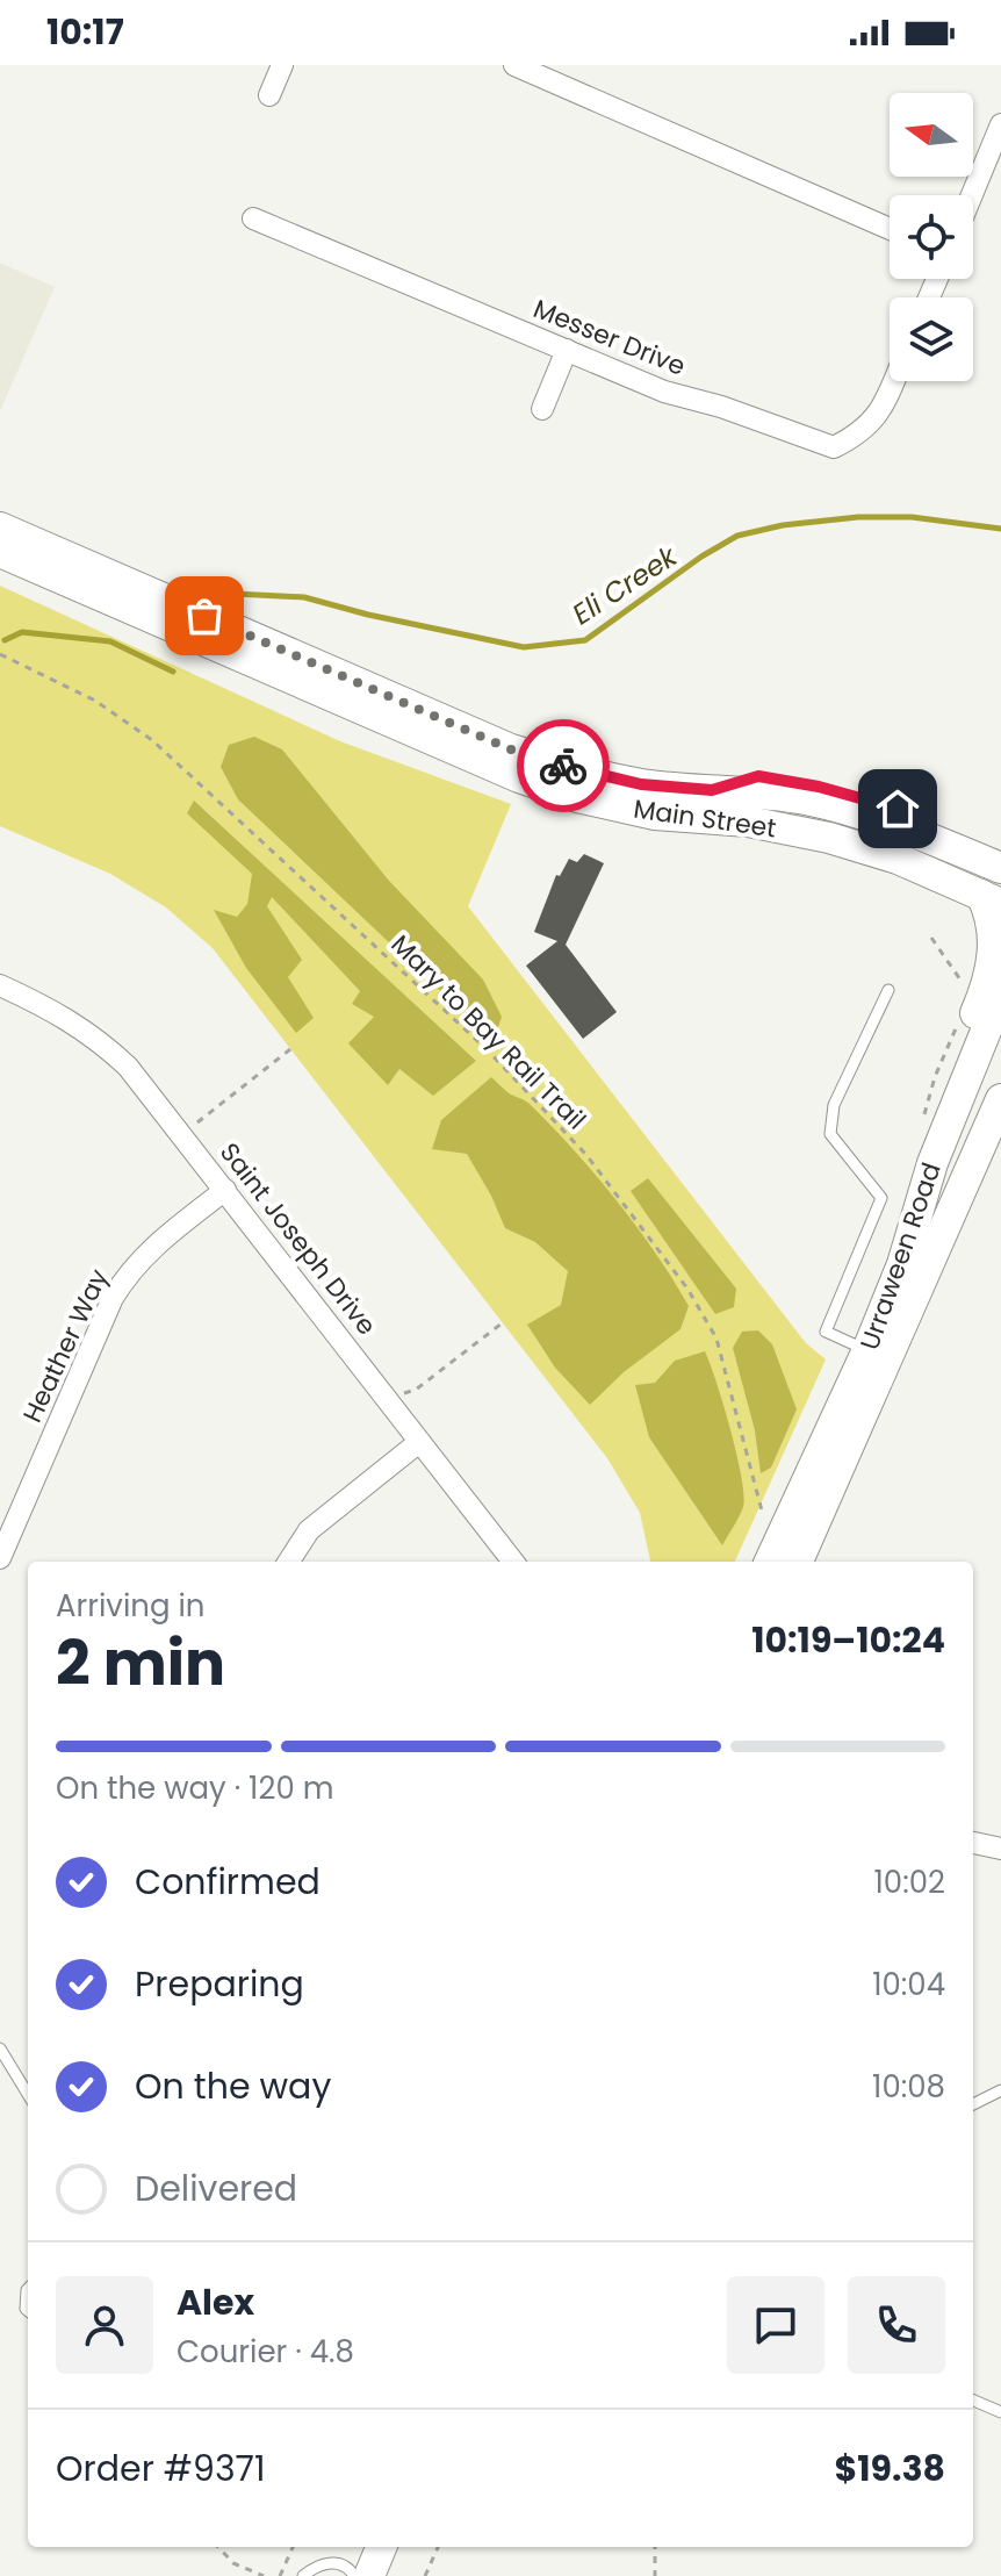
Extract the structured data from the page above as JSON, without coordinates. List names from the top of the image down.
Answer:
{
  "streets": {
    "main road": ["Main Street", "Urraween Road"],
    "street": ["Messer Drive", "Saint Joseph Drive", "Heather Way"],
    "path": ["Mary to Bay Rail Trail"]
  },
  "crossings": [
    ["Saint Joseph Drive", "Heather Way"]
  ],
  "water": ["Eli Creek"],
  "north": "left",
  "page": {
    "status": "10:17",
    "heading": ["2 min", "Arriving in", "10:19–10:24"],
    "panel": [
      "Alex",
      "Courier · 4.8",
      "Order #9371",
      "$19.38"
    ],
    "bar": "On the way · 120 m",
    "list": [
      ["Confirmed", "10:02"],
      ["Preparing", "10:04"],
      ["On the way", "10:08"],
      "Delivered"
    ]
  }
}
